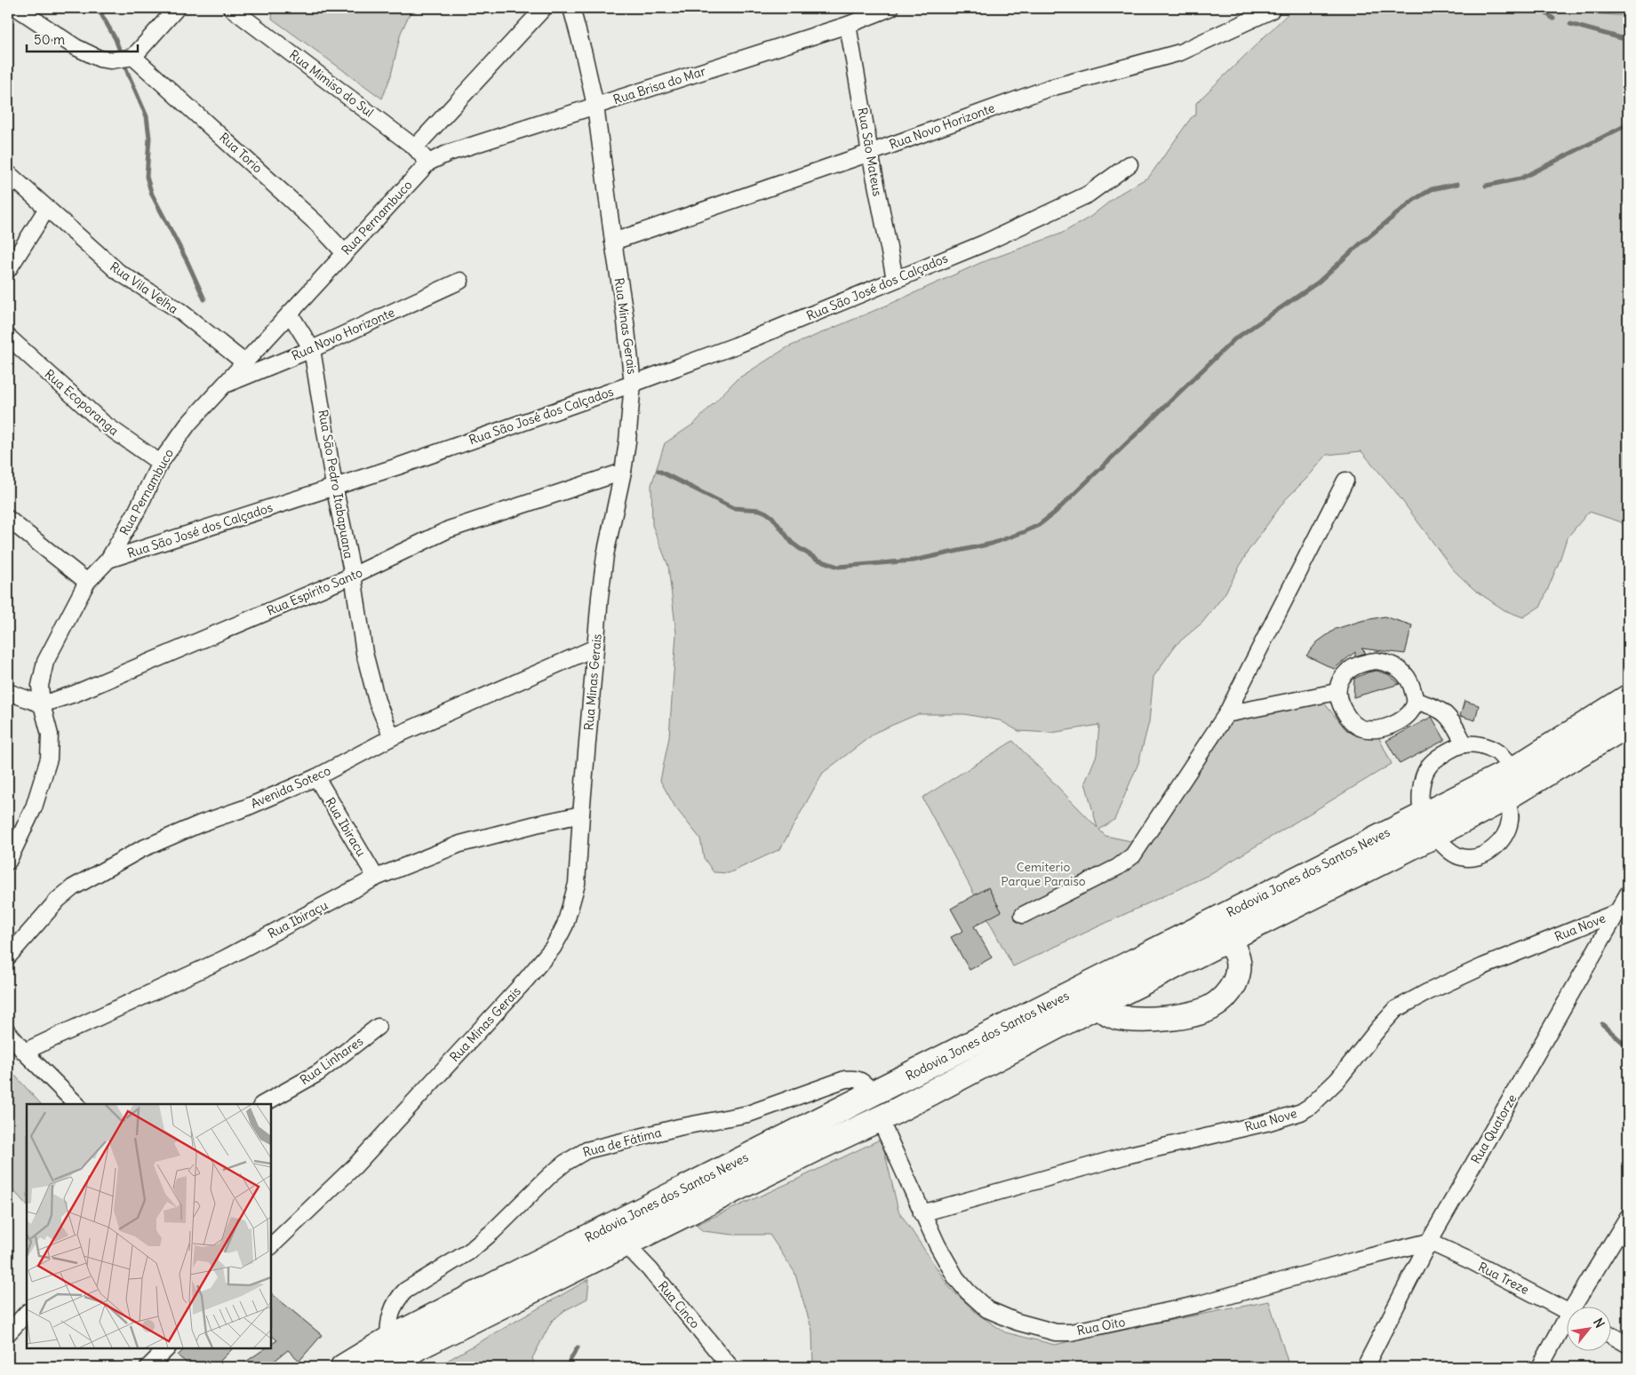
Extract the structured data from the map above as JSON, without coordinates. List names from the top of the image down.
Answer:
{
  "streets": {
    "main road": ["Rodovia Jones dos Santos Neves"],
    "street": [
      "Rua Mimiso do Sul",
      "Rua Brisa do Mar",
      "Rua Novo Horizonte",
      "Rua São Mateus",
      "Rua Torio",
      "Rua Pernambuco",
      "Rua São José dos Calçados",
      "Rua Vila Velha",
      "Rua Minas Gerais",
      "Rua Ecoporanga",
      "Rua São Pedro Itabapuana",
      "Rua Espírito Santo",
      "Avenida Soteco",
      "Rua Ibiracu",
      "Rua Ibiraçu",
      "Rua Nove",
      "Rua Linhares",
      "Rua Quatorze",
      "Rua de Fátima",
      "Rua Treze",
      "Rua Cinco",
      "Rua Oito"
    ]
  },
  "crossings": [
    ["Rua Mimiso do Sul", "Rua Brisa do Mar"],
    ["Rua Mimiso do Sul", "Rua Pernambuco"],
    ["Rua Brisa do Mar", "Rua São Mateus"],
    ["Rua Brisa do Mar", "Rua Pernambuco"],
    ["Rua Brisa do Mar", "Rua Minas Gerais"],
    ["Rua Novo Horizonte", "Rua São Mateus"],
    ["Rua Novo Horizonte", "Rua Pernambuco"],
    ["Rua Novo Horizonte", "Rua Minas Gerais"],
    ["Rua Novo Horizonte", "Rua São Pedro Itabapuana"],
    ["Rua São Mateus", "Rua São José dos Calçados"],
    ["Rua Torio", "Rua Pernambuco"],
    ["Rua Pernambuco", "Rua São José dos Calçados"],
    ["Rua Pernambuco", "Rua Vila Velha"],
    ["Rua Pernambuco", "Rua Ecoporanga"],
    ["Rua Pernambuco", "Rua São Pedro Itabapuana"],
    ["Rua Pernambuco", "Rua Espírito Santo"],
    ["Rua São José dos Calçados", "Rua Minas Gerais"],
    ["Rua São José dos Calçados", "Rua São Pedro Itabapuana"],
    ["Rua Minas Gerais", "Rua Espírito Santo"],
    ["Rua Minas Gerais", "Avenida Soteco"],
    ["Rua Minas Gerais", "Rua Ibiraçu"],
    ["Rua São Pedro Itabapuana", "Rua Espírito Santo"],
    ["Rua São Pedro Itabapuana", "Avenida Soteco"],
    ["Avenida Soteco", "Rua Ibiracu"],
    ["Rua Ibiracu", "Rua Ibiraçu"],
    ["Rodovia Jones dos Santos Neves", "Rua de Fátima"],
    ["Rodovia Jones dos Santos Neves", "Rua Cinco"],
    ["Rodovia Jones dos Santos Neves", "Rua Oito"],
    ["Rua Nove", "Rua Quatorze"],
    ["Rua Nove", "Rua Oito"],
    ["Rua Quatorze", "Rua Treze"],
    ["Rua Quatorze", "Rua Oito"],
    ["Rua Treze", "Rua Oito"]
  ],
  "parks": ["Cemiterio Parque Paraiso"],
  "scale_bar": "50 m",
  "north": "top right"
}
